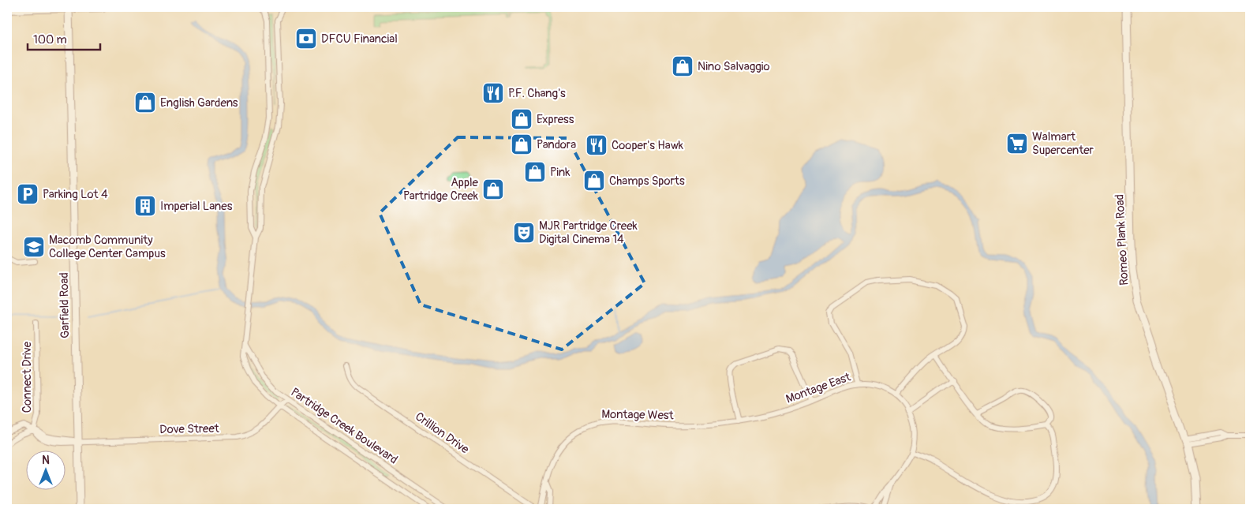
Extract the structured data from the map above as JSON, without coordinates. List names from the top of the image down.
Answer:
{
  "streets": {
    "main road": ["Romeo Plank Road", "Garfield Road"],
    "street": [
      "Connect Drive",
      "Montage East",
      "Montage West",
      "Partridge Creek Boulevard",
      "Dove Street",
      "Crillion Drive"
    ]
  },
  "crossings": [
    ["Garfield Road", "Dove Street"],
    ["Connect Drive", "Dove Street"],
    ["Montage East", "Montage West"],
    ["Partridge Creek Boulevard", "Dove Street"]
  ],
  "places": {
    "bank": ["DFCU Financial"],
    "shop": [
      "Nino Salvaggio",
      "English Gardens",
      "Express",
      "Pandora",
      "Pink",
      "Champs Sports",
      "Apple Partridge Creek"
    ],
    "restaurant": ["P.F. Chang's", "Cooper's Hawk"],
    "supermarket": ["Walmart Supercenter"],
    "parking": ["Parking Lot 4"],
    "building": ["Imperial Lanes"],
    "theatre": ["MJR Partridge Creek Digital Cinema 14"],
    "school or university": ["Macomb Community College Center Campus"]
  },
  "scale_bar": "100 m",
  "north": "top"
}
